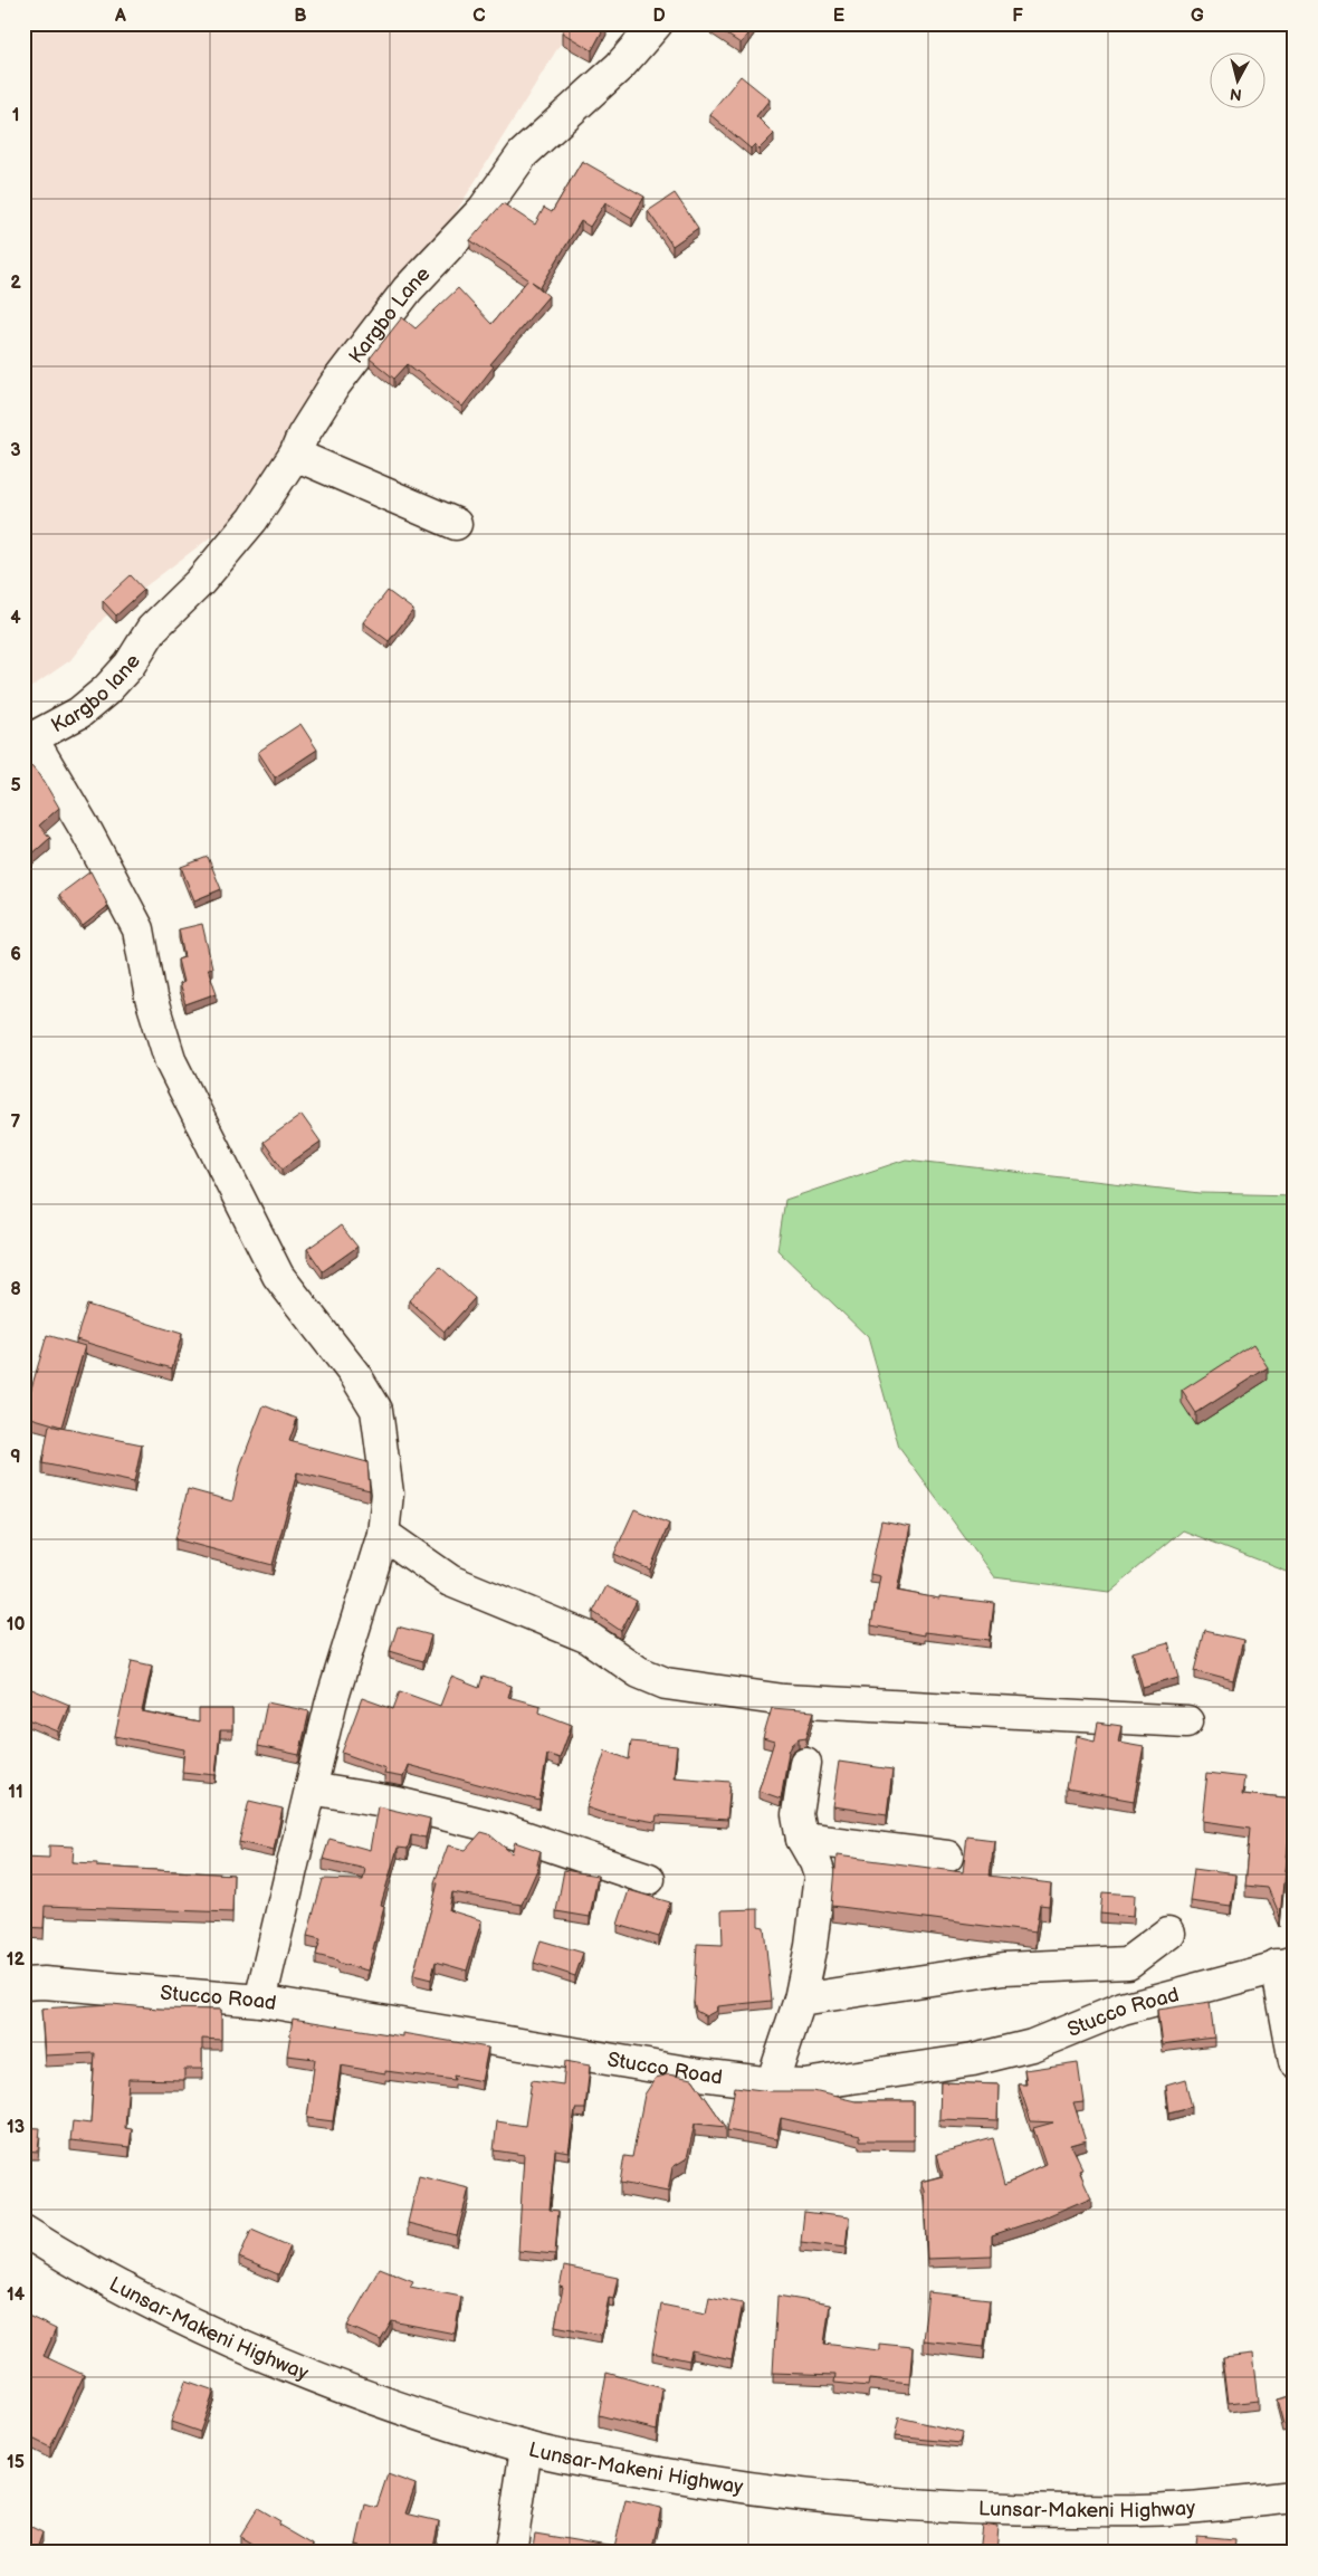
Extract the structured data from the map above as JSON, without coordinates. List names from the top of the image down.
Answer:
{
  "streets": {
    "street": [
      "Kargbo Lane",
      "Kargbo lane",
      "Stucco Road",
      "Lunsar-Makeni Highway"
    ]
  },
  "crossings": [
    ["Kargbo Lane", "Kargbo lane"]
  ],
  "north": "bottom",
  "grid": {
    "columns": [
      "A",
      "B",
      "C",
      "D",
      "E",
      "F",
      "G"
    ],
    "rows": [
      "1",
      "2",
      "3",
      "4",
      "5",
      "6",
      "7",
      "8",
      "9",
      "10",
      "11",
      "12",
      "13",
      "14",
      "15"
    ]
  }
}
